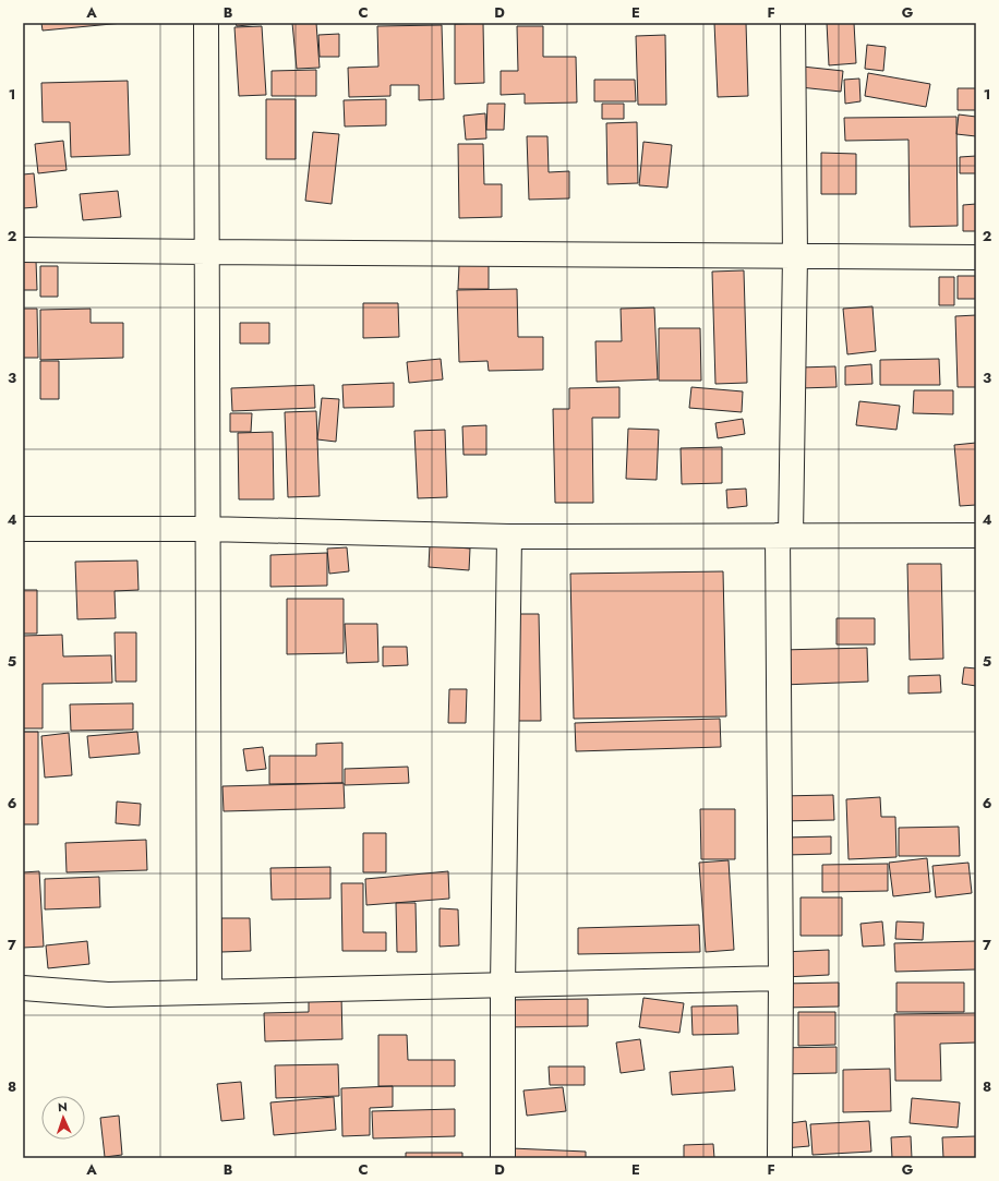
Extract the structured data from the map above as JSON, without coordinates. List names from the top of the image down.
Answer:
{
  "north": "top",
  "grid": {
    "columns": [
      "A",
      "B",
      "C",
      "D",
      "E",
      "F",
      "G"
    ],
    "rows": [
      "1",
      "2",
      "3",
      "4",
      "5",
      "6",
      "7",
      "8"
    ]
  }
}
